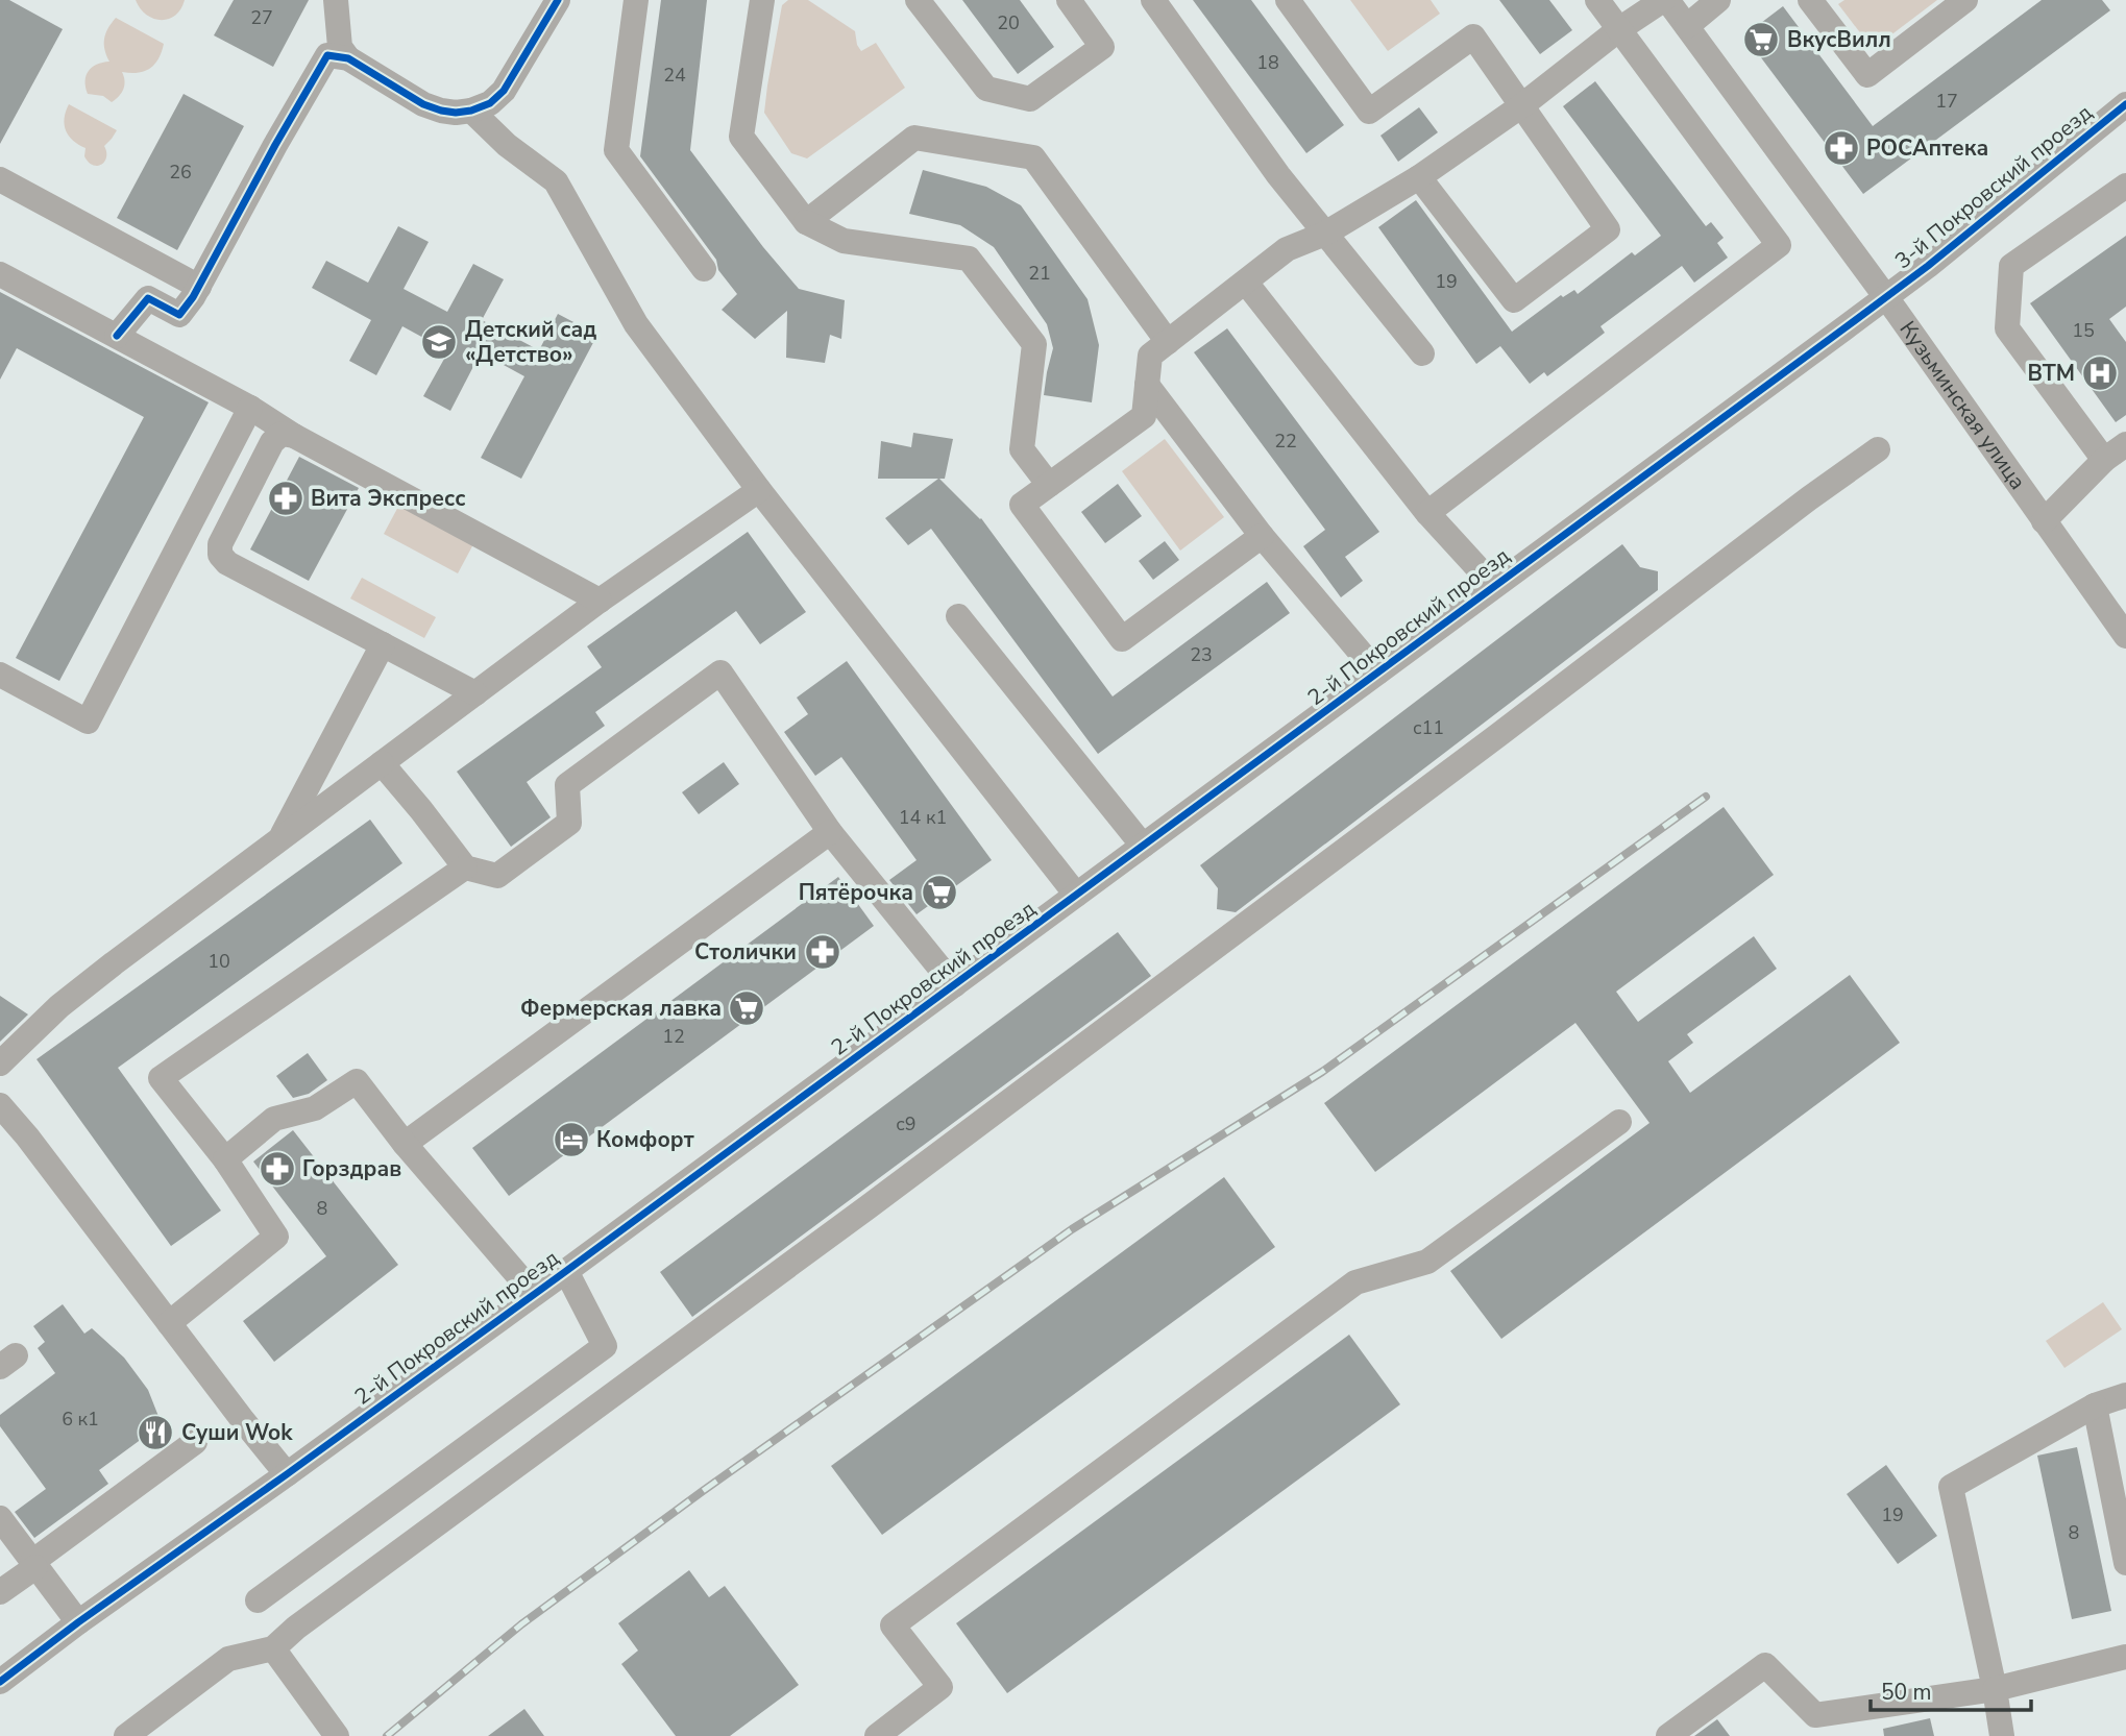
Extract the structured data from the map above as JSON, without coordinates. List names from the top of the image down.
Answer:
{
  "streets": {
    "street": ["3-й Покровский проезд", "Кузьминская улица", "2-й Покровский проезд"]
  },
  "crossings": [
    ["3-й Покровский проезд", "Кузьминская улица"],
    ["3-й Покровский проезд", "2-й Покровский проезд"],
    ["Кузьминская улица", "2-й Покровский проезд"]
  ],
  "places": {
    "supermarket": ["ВкусВилл", "Пятёрочка", "Фермерская лавка"],
    "pharmacy": [
      "РОСАптека",
      "Вита Экспресс",
      "Столички",
      "Горздрав"
    ],
    "school or university": ["Детский сад «Детство»"],
    "hospital": ["ВТМ"],
    "hotel": ["Комфорт"],
    "restaurant": ["Суши Wok"]
  },
  "house_numbers": [
    "27",
    "20",
    "18",
    "24",
    "17",
    "26",
    "21",
    "19",
    "15",
    "22",
    "23",
    "с11",
    "14 к1",
    "10",
    "12",
    "с9",
    "8",
    "6 к1",
    "19",
    "8"
  ],
  "scale_bar": "50 m"
}
